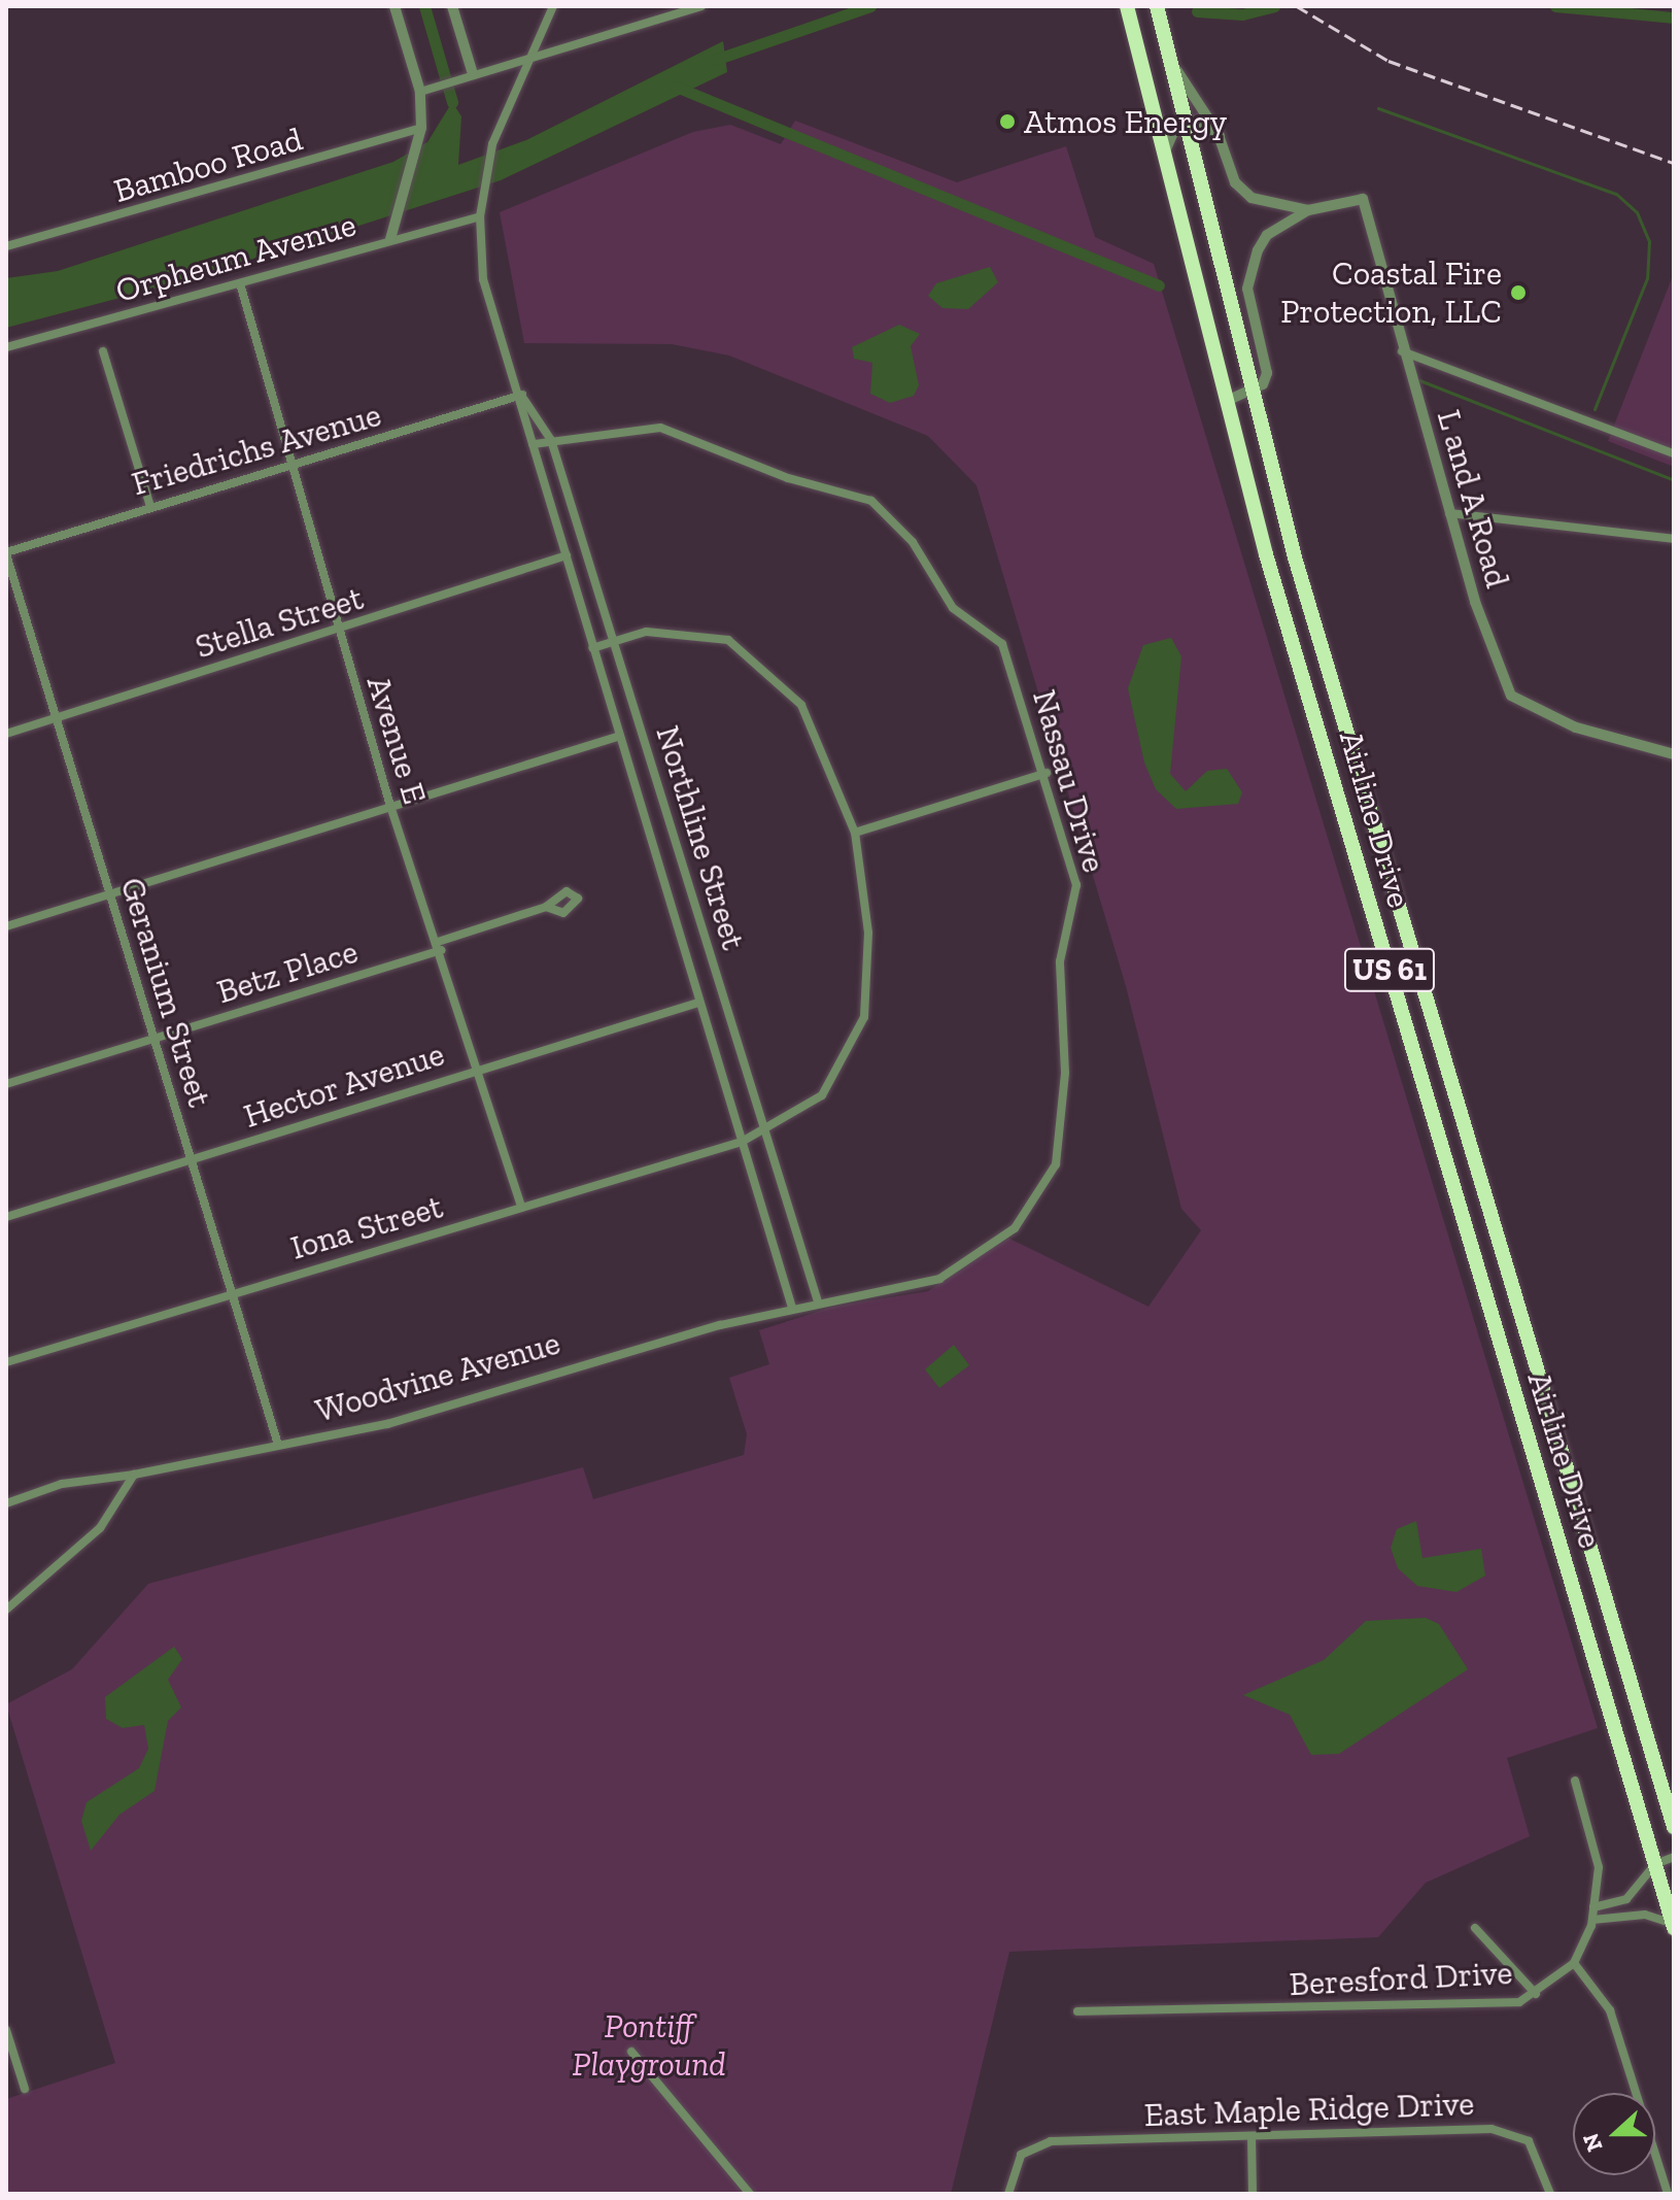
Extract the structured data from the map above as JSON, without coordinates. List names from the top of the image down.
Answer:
{
  "streets": {
    "highway": ["Airline Drive", "US 61"],
    "street": [
      "Bamboo Road",
      "Orpheum Avenue",
      "Friedrichs Avenue",
      "L and A Road",
      "Stella Street",
      "Avenue E",
      "Nassau Drive",
      "Northline Street",
      "Betz Place",
      "Geranium Street",
      "Hector Avenue",
      "Iona Street",
      "Woodvine Avenue",
      "Beresford Drive",
      "East Maple Ridge Drive"
    ]
  },
  "crossings": [
    ["Orpheum Avenue", "Avenue E"],
    ["Orpheum Avenue", "Northline Street"],
    ["Friedrichs Avenue", "Avenue E"],
    ["Friedrichs Avenue", "Northline Street"],
    ["Friedrichs Avenue", "Geranium Street"],
    ["Stella Street", "Avenue E"],
    ["Stella Street", "Northline Street"],
    ["Stella Street", "Geranium Street"],
    ["Avenue E", "Betz Place"],
    ["Avenue E", "Hector Avenue"],
    ["Avenue E", "Iona Street"],
    ["Nassau Drive", "Northline Street"],
    ["Nassau Drive", "Woodvine Avenue"],
    ["Northline Street", "Hector Avenue"],
    ["Northline Street", "Iona Street"],
    ["Northline Street", "Woodvine Avenue"],
    ["Betz Place", "Geranium Street"],
    ["Geranium Street", "Hector Avenue"],
    ["Geranium Street", "Iona Street"],
    ["Geranium Street", "Woodvine Avenue"]
  ],
  "parks": ["Pontiff Playground"],
  "places": ["Atmos Energy", "Coastal Fire Protection, LLC"],
  "north": "left"
}
